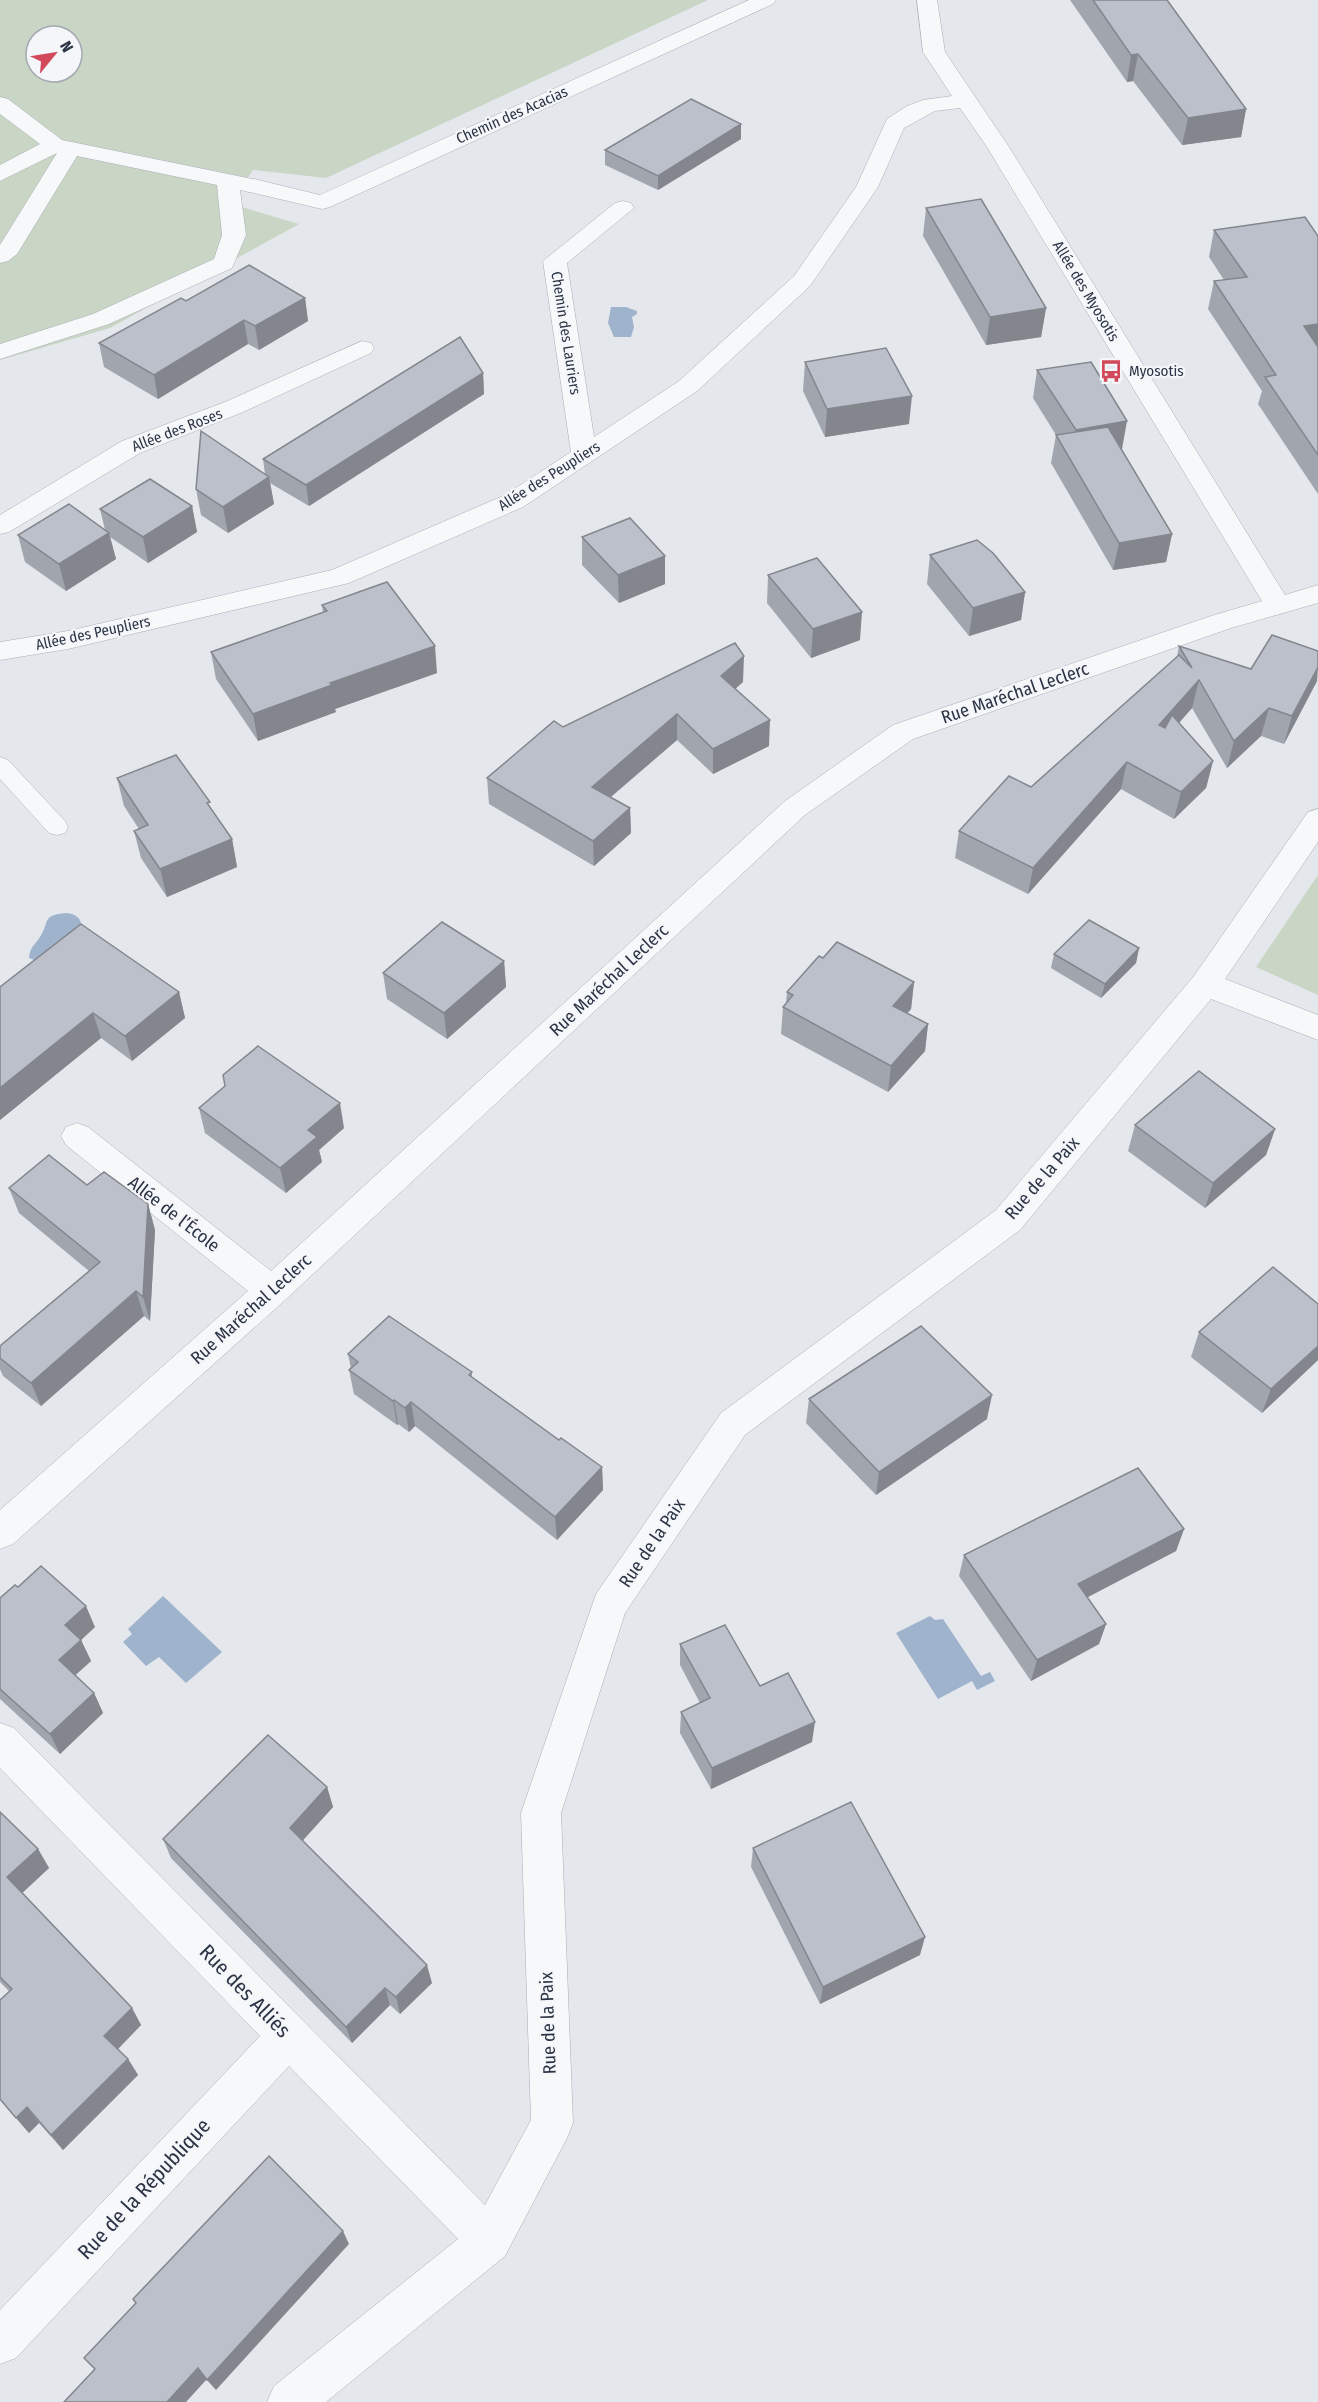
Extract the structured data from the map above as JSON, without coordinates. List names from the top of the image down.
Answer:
{
  "streets": {
    "street": [
      "Chemin des Acacias",
      "Allée des Myosotis",
      "Chemin des Lauriers",
      "Allée des Roses",
      "Allée des Peupliers",
      "Rue Maréchal Leclerc",
      "Rue de la Paix",
      "Allée de l’École",
      "Rue des Alliés",
      "Rue de la République"
    ]
  },
  "crossings": [
    ["Allée des Myosotis", "Allée des Peupliers"],
    ["Allée des Myosotis", "Rue Maréchal Leclerc"],
    ["Chemin des Lauriers", "Allée des Peupliers"],
    ["Rue Maréchal Leclerc", "Allée de l’École"],
    ["Rue de la Paix", "Rue des Alliés"],
    ["Rue des Alliés", "Rue de la République"]
  ],
  "places": {
    "bus stop": ["Myosotis"]
  },
  "north": "top right"
}
